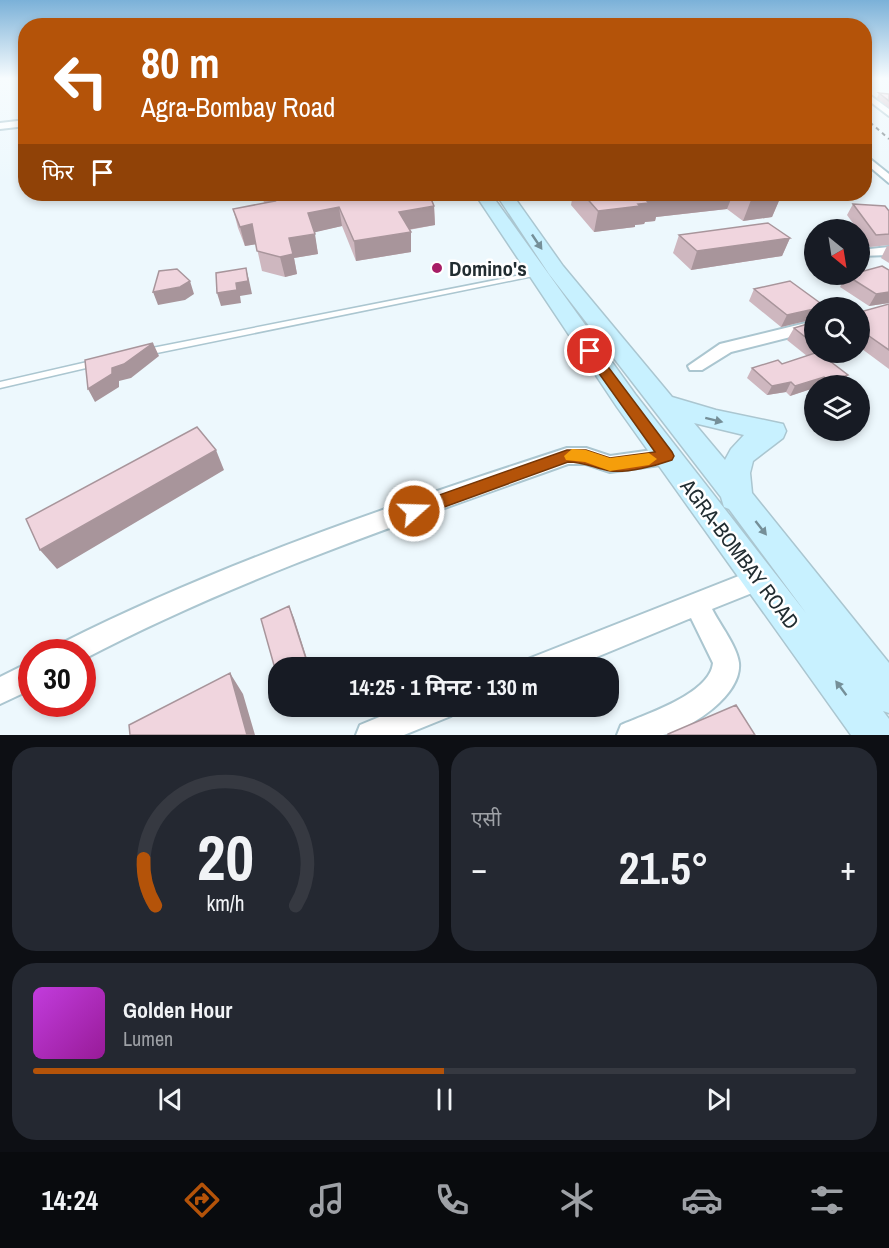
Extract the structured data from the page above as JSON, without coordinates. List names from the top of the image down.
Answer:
{
  "streets": {
    "main road": ["AGRA-BOMBAY ROAD"]
  },
  "places": ["Domino's"],
  "north": "bottom right",
  "page": {
    "turn": ["80 m", "Agra-Bombay Road"],
    "then": "फिर",
    "limit": "30",
    "trip": "14:25 · 1 मिनट · 130 m",
    "tile": "एसी",
    "heat": ["−", "21.5°", "+"],
    "song": ["Golden Hour", "Lumen"],
    "tabs": "14:24",
    "gauge": ["20", "km/h"]
  }
}
